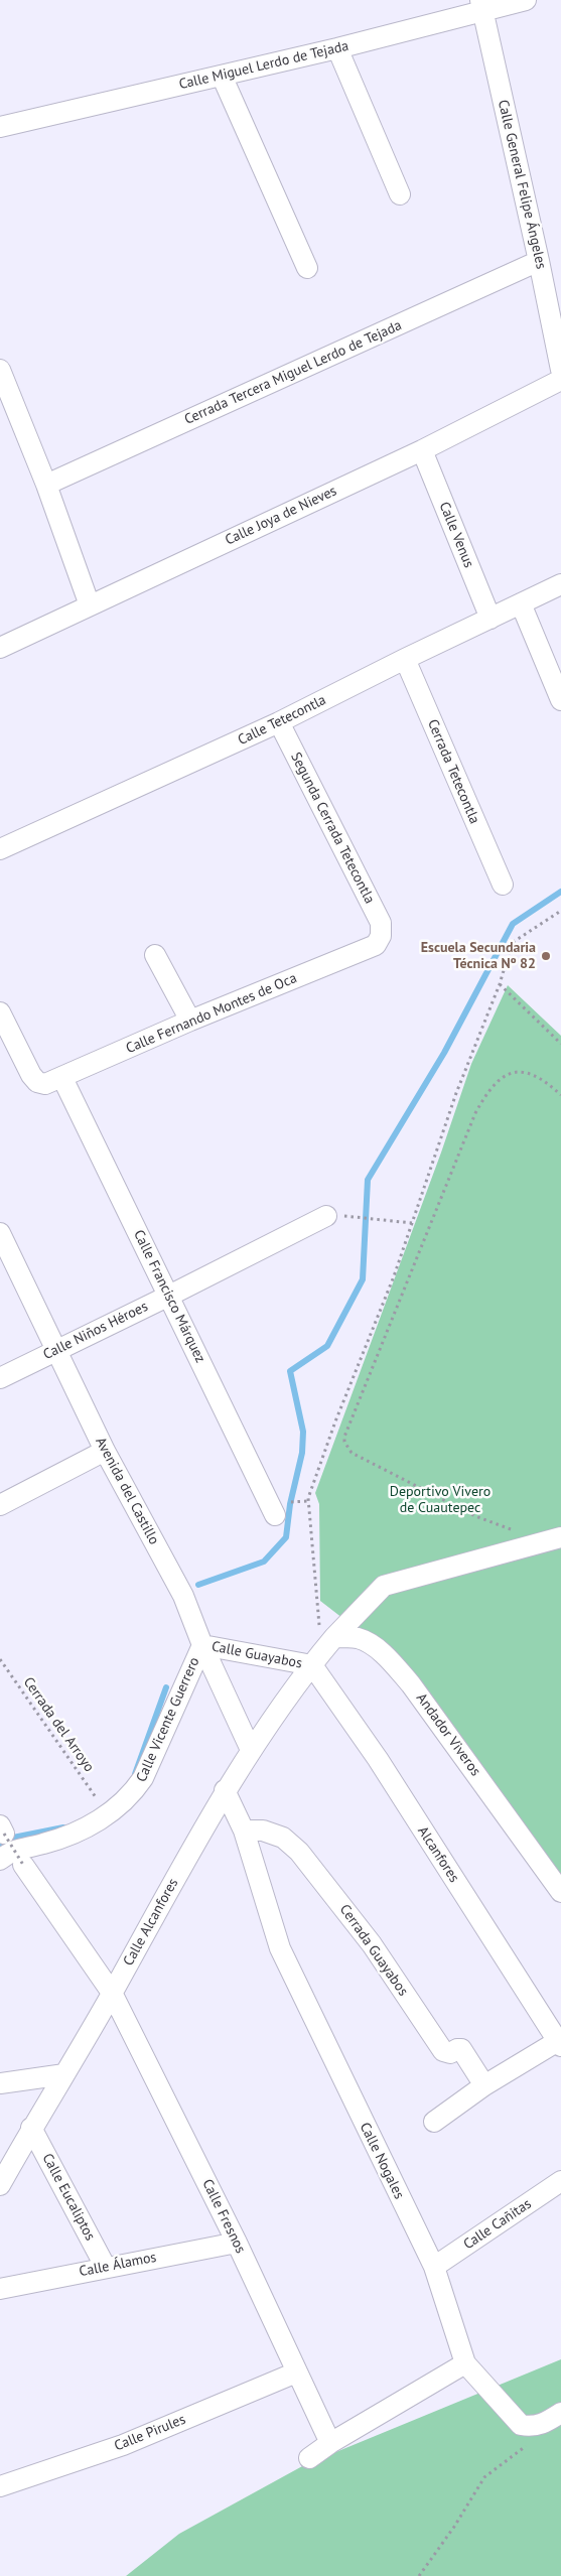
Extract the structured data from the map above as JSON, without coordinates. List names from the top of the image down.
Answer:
{
  "streets": {
    "street": [
      "Calle Miguel Lerdo de Tejada",
      "Calle General Felipe Ángeles",
      "Cerrada Tercera Miguel Lerdo de Tejada",
      "Calle Joya de Nieves",
      "Calle Venus",
      "Calle Tetecontla",
      "Cerrada Tetecontla",
      "Segunda Cerrada Tetecontla",
      "Calle Fernando Montes de Oca",
      "Calle Francisco Márquez",
      "Calle Niños Héroes",
      "Avenida del Castillo",
      "Calle Guayabos",
      "Calle Vicente Guerrero",
      "Andador Viveros",
      "Alcanfores",
      "Calle Alcanfores",
      "Cerrada Guayabos",
      "Calle Nogales",
      "Calle Eucaliptos",
      "Calle Fresnos",
      "Calle Cañitas",
      "Calle Álamos",
      "Calle Pirules"
    ],
    "path": ["Cerrada del Arroyo"]
  },
  "crossings": [
    ["Calle Miguel Lerdo de Tejada", "Calle General Felipe Ángeles"],
    ["Calle General Felipe Ángeles", "Cerrada Tercera Miguel Lerdo de Tejada"],
    ["Calle Joya de Nieves", "Calle Venus"],
    ["Calle Venus", "Calle Tetecontla"],
    ["Calle Tetecontla", "Cerrada Tetecontla"],
    ["Calle Tetecontla", "Segunda Cerrada Tetecontla"],
    ["Segunda Cerrada Tetecontla", "Calle Fernando Montes de Oca"],
    ["Calle Fernando Montes de Oca", "Calle Francisco Márquez"],
    ["Calle Francisco Márquez", "Calle Niños Héroes"],
    ["Calle Niños Héroes", "Avenida del Castillo"],
    ["Avenida del Castillo", "Calle Guayabos"],
    ["Avenida del Castillo", "Calle Vicente Guerrero"],
    ["Avenida del Castillo", "Calle Alcanfores"],
    ["Calle Guayabos", "Calle Vicente Guerrero"],
    ["Calle Guayabos", "Alcanfores"],
    ["Calle Guayabos", "Calle Alcanfores"],
    ["Alcanfores", "Calle Alcanfores"],
    ["Calle Alcanfores", "Calle Nogales"],
    ["Calle Alcanfores", "Calle Eucaliptos"],
    ["Calle Alcanfores", "Calle Fresnos"],
    ["Cerrada Guayabos", "Calle Nogales"],
    ["Calle Nogales", "Calle Cañitas"],
    ["Calle Eucaliptos", "Calle Álamos"],
    ["Calle Fresnos", "Calle Álamos"],
    ["Calle Fresnos", "Calle Pirules"]
  ],
  "parks": ["Deportivo Vivero de Cuautepec"],
  "places": ["Escuela Secundaria Técnica Nº 82"]
}
